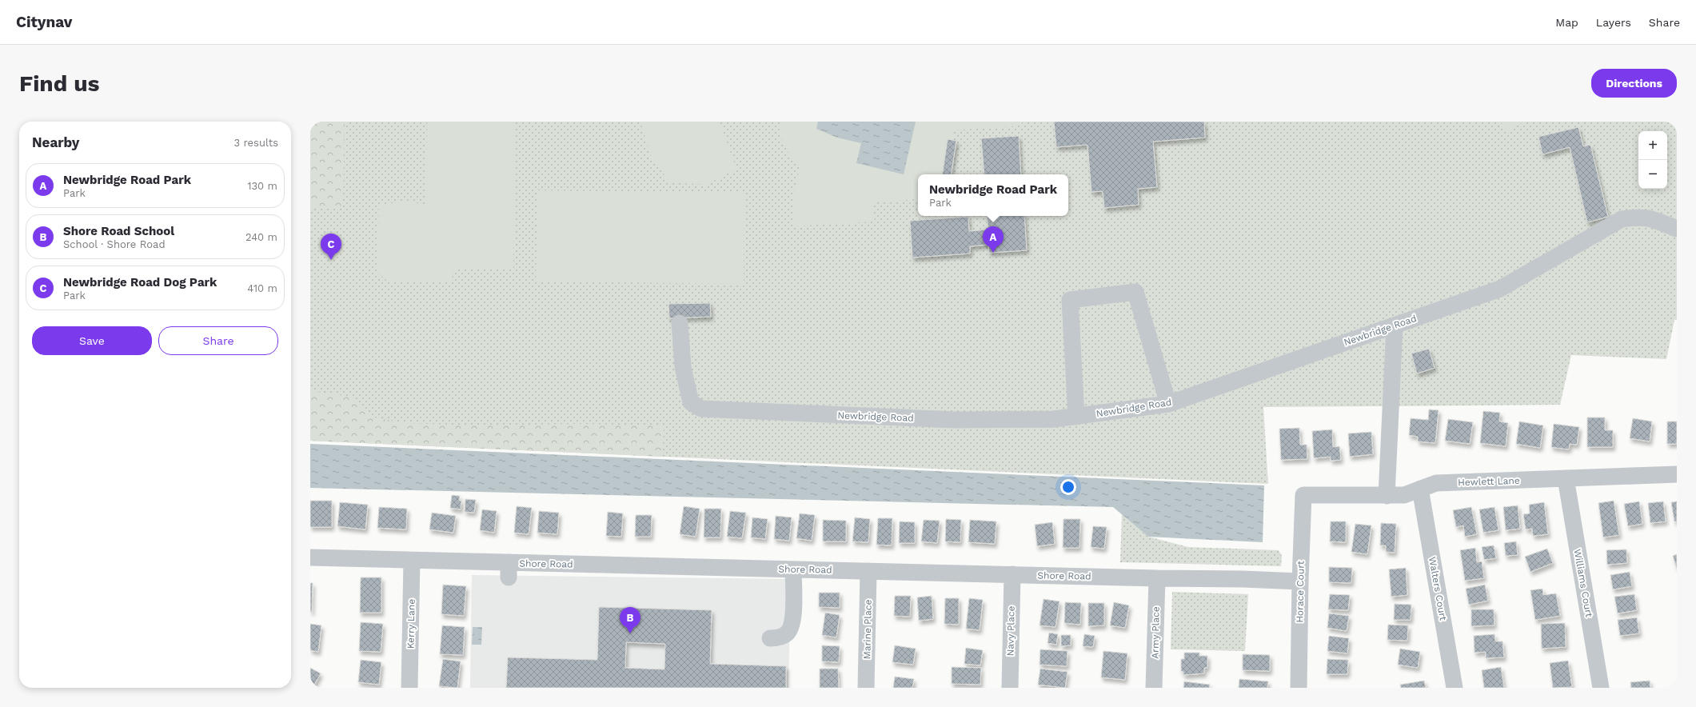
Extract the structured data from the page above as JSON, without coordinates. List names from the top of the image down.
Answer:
{
  "streets": {
    "street": [
      "Newbridge Road",
      "Hewlett Lane",
      "Shore Road",
      "Williams Court",
      "Walters Court",
      "Horace Court",
      "Kerry Lane",
      "Marine Place",
      "Navy Place",
      "Army Place"
    ]
  },
  "crossings": [
    ["Hewlett Lane", "Williams Court"],
    ["Hewlett Lane", "Walters Court"],
    ["Hewlett Lane", "Horace Court"],
    ["Shore Road", "Horace Court"],
    ["Shore Road", "Kerry Lane"],
    ["Shore Road", "Marine Place"],
    ["Shore Road", "Navy Place"],
    ["Shore Road", "Army Place"]
  ],
  "page": {
    "header": "Citynav",
    "nav": ["Map", "Layers", "Share"],
    "buttons": [
      "Directions",
      ["Save", "Share"]
    ],
    "title": "Find us",
    "heading": ["Nearby", "3 results"],
    "map_buttons": ["+", "−"],
    "list": [
      {
        "mark": "A",
        "name": "Newbridge Road Park",
        "note": "Park",
        "value": "130 m"
      },
      {
        "mark": "B",
        "name": "Shore Road School",
        "note": "School · Shore Road",
        "value": "240 m"
      },
      {
        "mark": "C",
        "name": "Newbridge Road Dog Park",
        "note": "Park",
        "value": "410 m"
      }
    ],
    "popup": ["Newbridge Road Park", "Park"],
    "pins": ["A", "C", "B"]
  }
}
